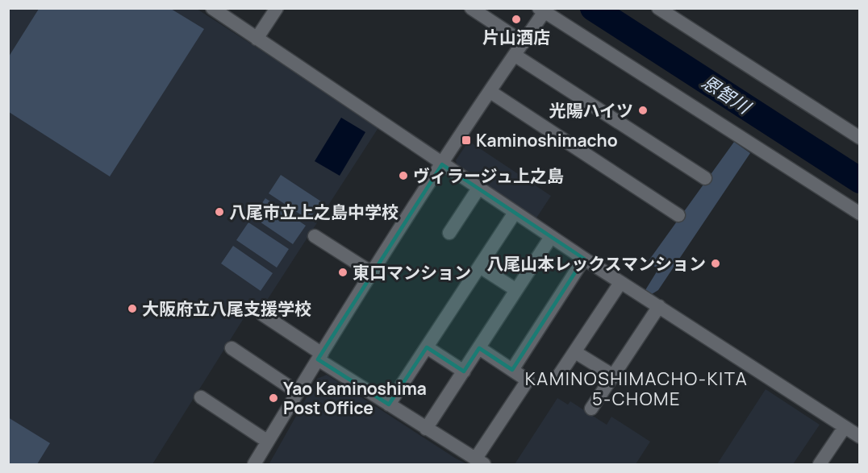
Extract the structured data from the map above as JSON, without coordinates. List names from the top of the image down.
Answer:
{
  "districts": ["KAMINOSHIMACHO-KITA 5-CHOME"],
  "water": ["恩智川"],
  "places": {
    "other": [
      "片山酒店",
      "光陽ハイツ",
      "ヴィラージュ上之島",
      "八尾市立上之島中学校",
      "八尾山本レックスマンション",
      "東口マンション",
      "大阪府立八尾支援学校",
      "Yao Kaminoshima Post Office"
    ],
    "transit": ["Kaminoshimacho"]
  }
}
